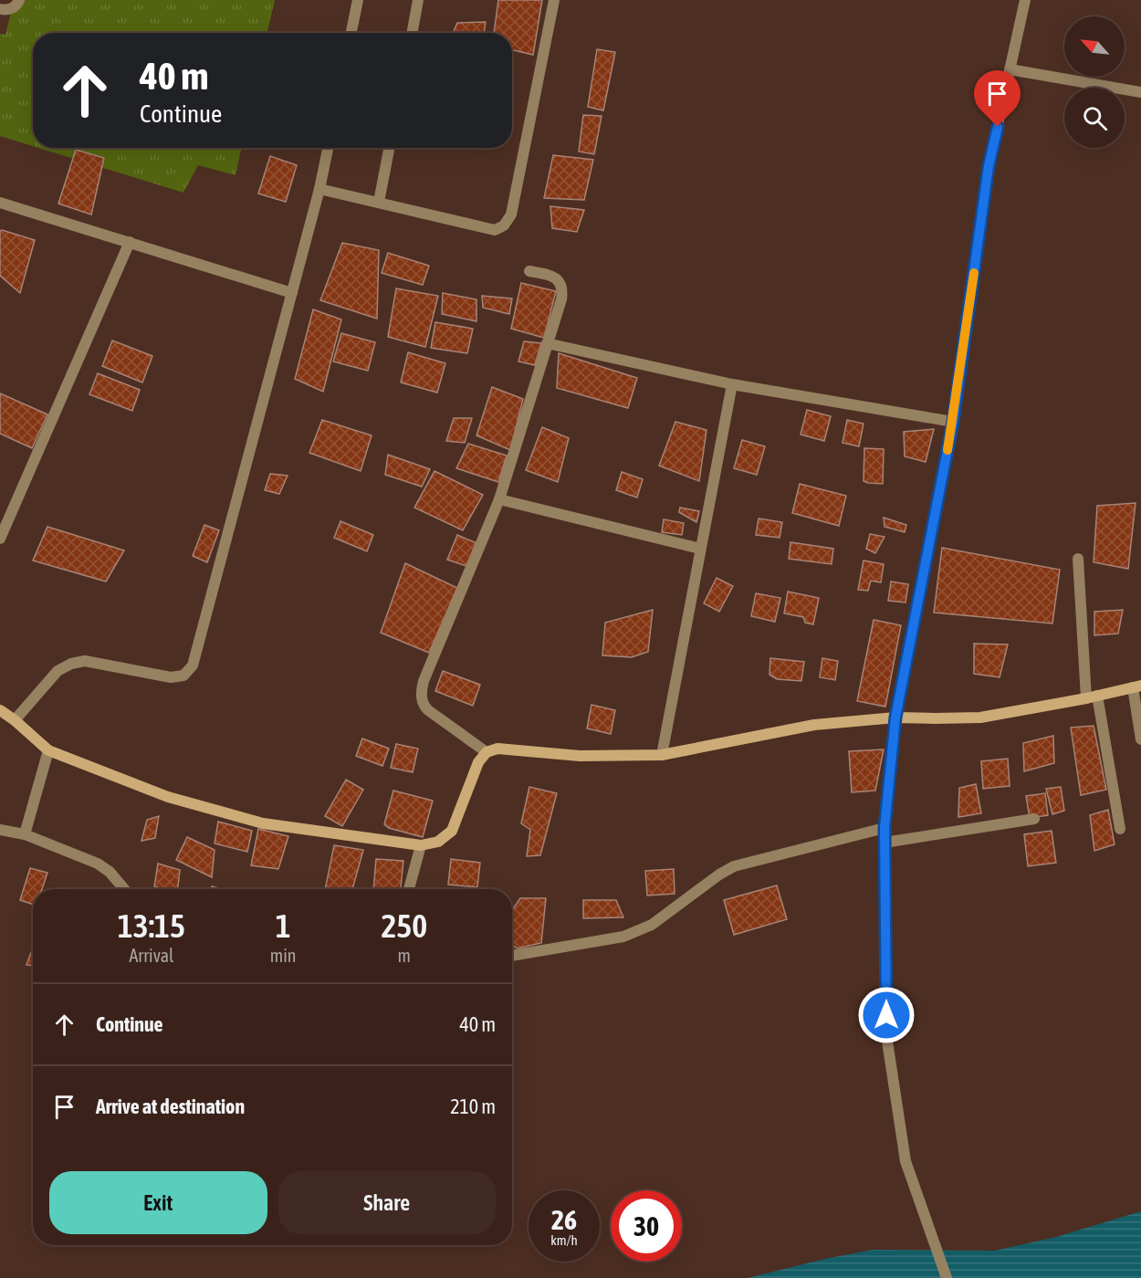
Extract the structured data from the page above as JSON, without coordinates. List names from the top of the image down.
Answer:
{
  "north": "top left",
  "page": {
    "turn": ["40 m", "Continue"],
    "eta": [
      "13:15",
      "Arrival",
      "1",
      "min",
      "250",
      "m"
    ],
    "list": [
      {
        "name": "Continue",
        "value": "40 m"
      },
      {
        "name": "Arrive at destination",
        "value": "210 m"
      }
    ],
    "buttons": ["Exit", "Share"],
    "speed": "26 km/h",
    "limit": "30"
  }
}
